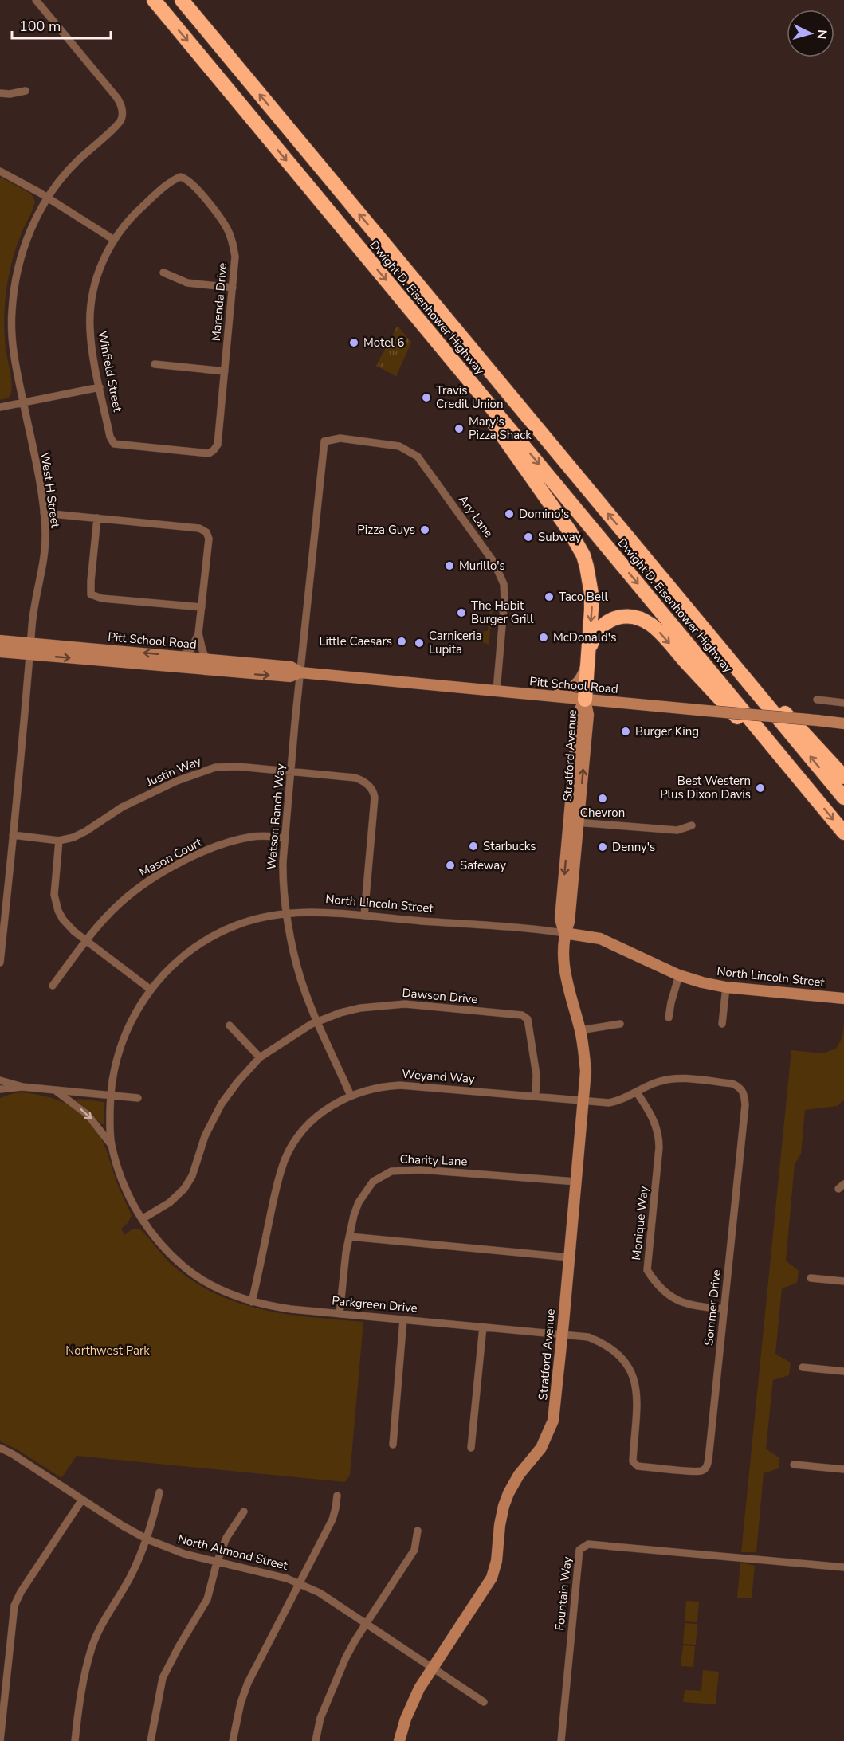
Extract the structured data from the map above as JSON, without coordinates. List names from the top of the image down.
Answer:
{
  "streets": {
    "highway": ["Dwight D. Eisenhower Highway"],
    "street": [
      "Marenda Drive",
      "Winfield Street",
      "West H Street",
      "Ary Lane",
      "Pitt School Road",
      "Stratford Avenue",
      "Justin Way",
      "Watson Ranch Way",
      "Mason Court",
      "North Lincoln Street",
      "Dawson Drive",
      "Weyand Way",
      "Charity Lane",
      "Monique Way",
      "Parkgreen Drive",
      "Sommer Drive",
      "North Almond Street",
      "Fountain Way"
    ]
  },
  "crossings": [
    ["Marenda Drive", "Winfield Street"],
    ["West H Street", "Pitt School Road"],
    ["West H Street", "Justin Way"],
    ["Ary Lane", "Pitt School Road"],
    ["Ary Lane", "Watson Ranch Way"],
    ["Pitt School Road", "Stratford Avenue"],
    ["Pitt School Road", "Watson Ranch Way"],
    ["Stratford Avenue", "North Lincoln Street"],
    ["Stratford Avenue", "Weyand Way"],
    ["Stratford Avenue", "Charity Lane"],
    ["Stratford Avenue", "Parkgreen Drive"],
    ["Stratford Avenue", "North Almond Street"],
    ["Justin Way", "Watson Ranch Way"],
    ["Justin Way", "North Lincoln Street"],
    ["Watson Ranch Way", "Mason Court"],
    ["Watson Ranch Way", "North Lincoln Street"],
    ["Watson Ranch Way", "Dawson Drive"],
    ["Watson Ranch Way", "Weyand Way"],
    ["North Lincoln Street", "Parkgreen Drive"],
    ["Dawson Drive", "Weyand Way"],
    ["Dawson Drive", "Parkgreen Drive"],
    ["Weyand Way", "Monique Way"],
    ["Weyand Way", "Parkgreen Drive"],
    ["Weyand Way", "Sommer Drive"],
    ["Charity Lane", "Parkgreen Drive"],
    ["Monique Way", "Sommer Drive"],
    ["Parkgreen Drive", "Sommer Drive"]
  ],
  "parks": ["Northwest Park"],
  "places": [
    "Motel 6",
    "Travis Credit Union",
    "Mary's Pizza Shack",
    "Domino's",
    "Pizza Guys",
    "Subway",
    "Murillo's",
    "Taco Bell",
    "The Habit Burger Grill",
    "McDonald's",
    "Little Caesars",
    "Carniceria Lupita",
    "Burger King",
    "Best Western Plus Dixon Davis",
    "Chevron",
    "Starbucks",
    "Denny's",
    "Safeway"
  ],
  "scale_bar": "100 m",
  "north": "right"
}
